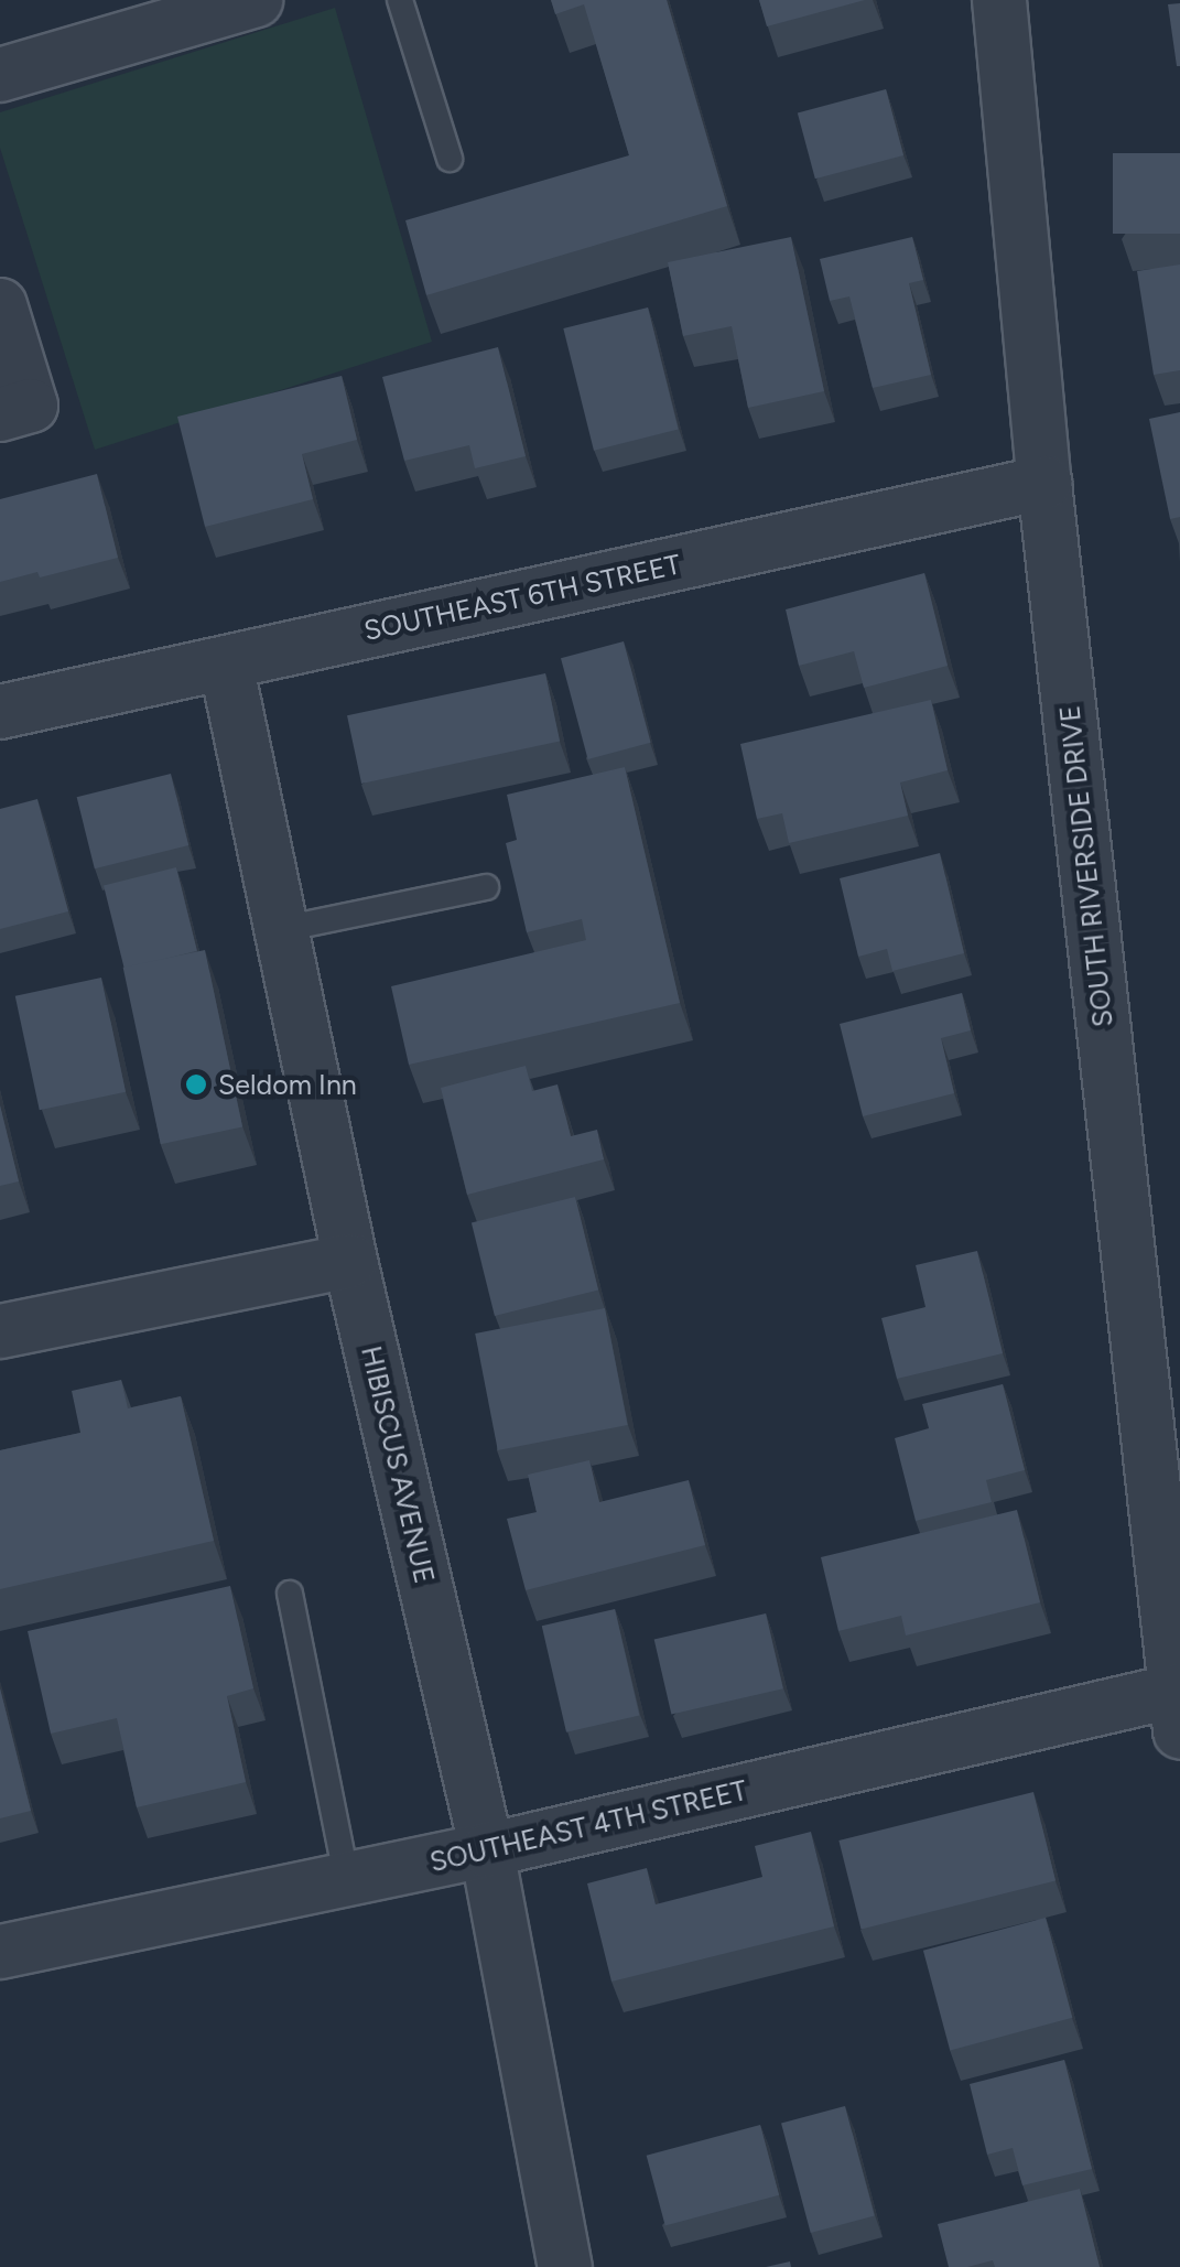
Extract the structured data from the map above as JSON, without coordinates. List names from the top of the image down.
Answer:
{
  "streets": {
    "street": [
      "SOUTHEAST 6TH STREET",
      "SOUTH RIVERSIDE DRIVE",
      "HIBISCUS AVENUE",
      "SOUTHEAST 4TH STREET"
    ]
  },
  "crossings": [
    ["SOUTHEAST 6TH STREET", "SOUTH RIVERSIDE DRIVE"],
    ["SOUTHEAST 6TH STREET", "HIBISCUS AVENUE"],
    ["SOUTH RIVERSIDE DRIVE", "SOUTHEAST 4TH STREET"],
    ["HIBISCUS AVENUE", "SOUTHEAST 4TH STREET"]
  ],
  "places": ["Seldom Inn"]
}
